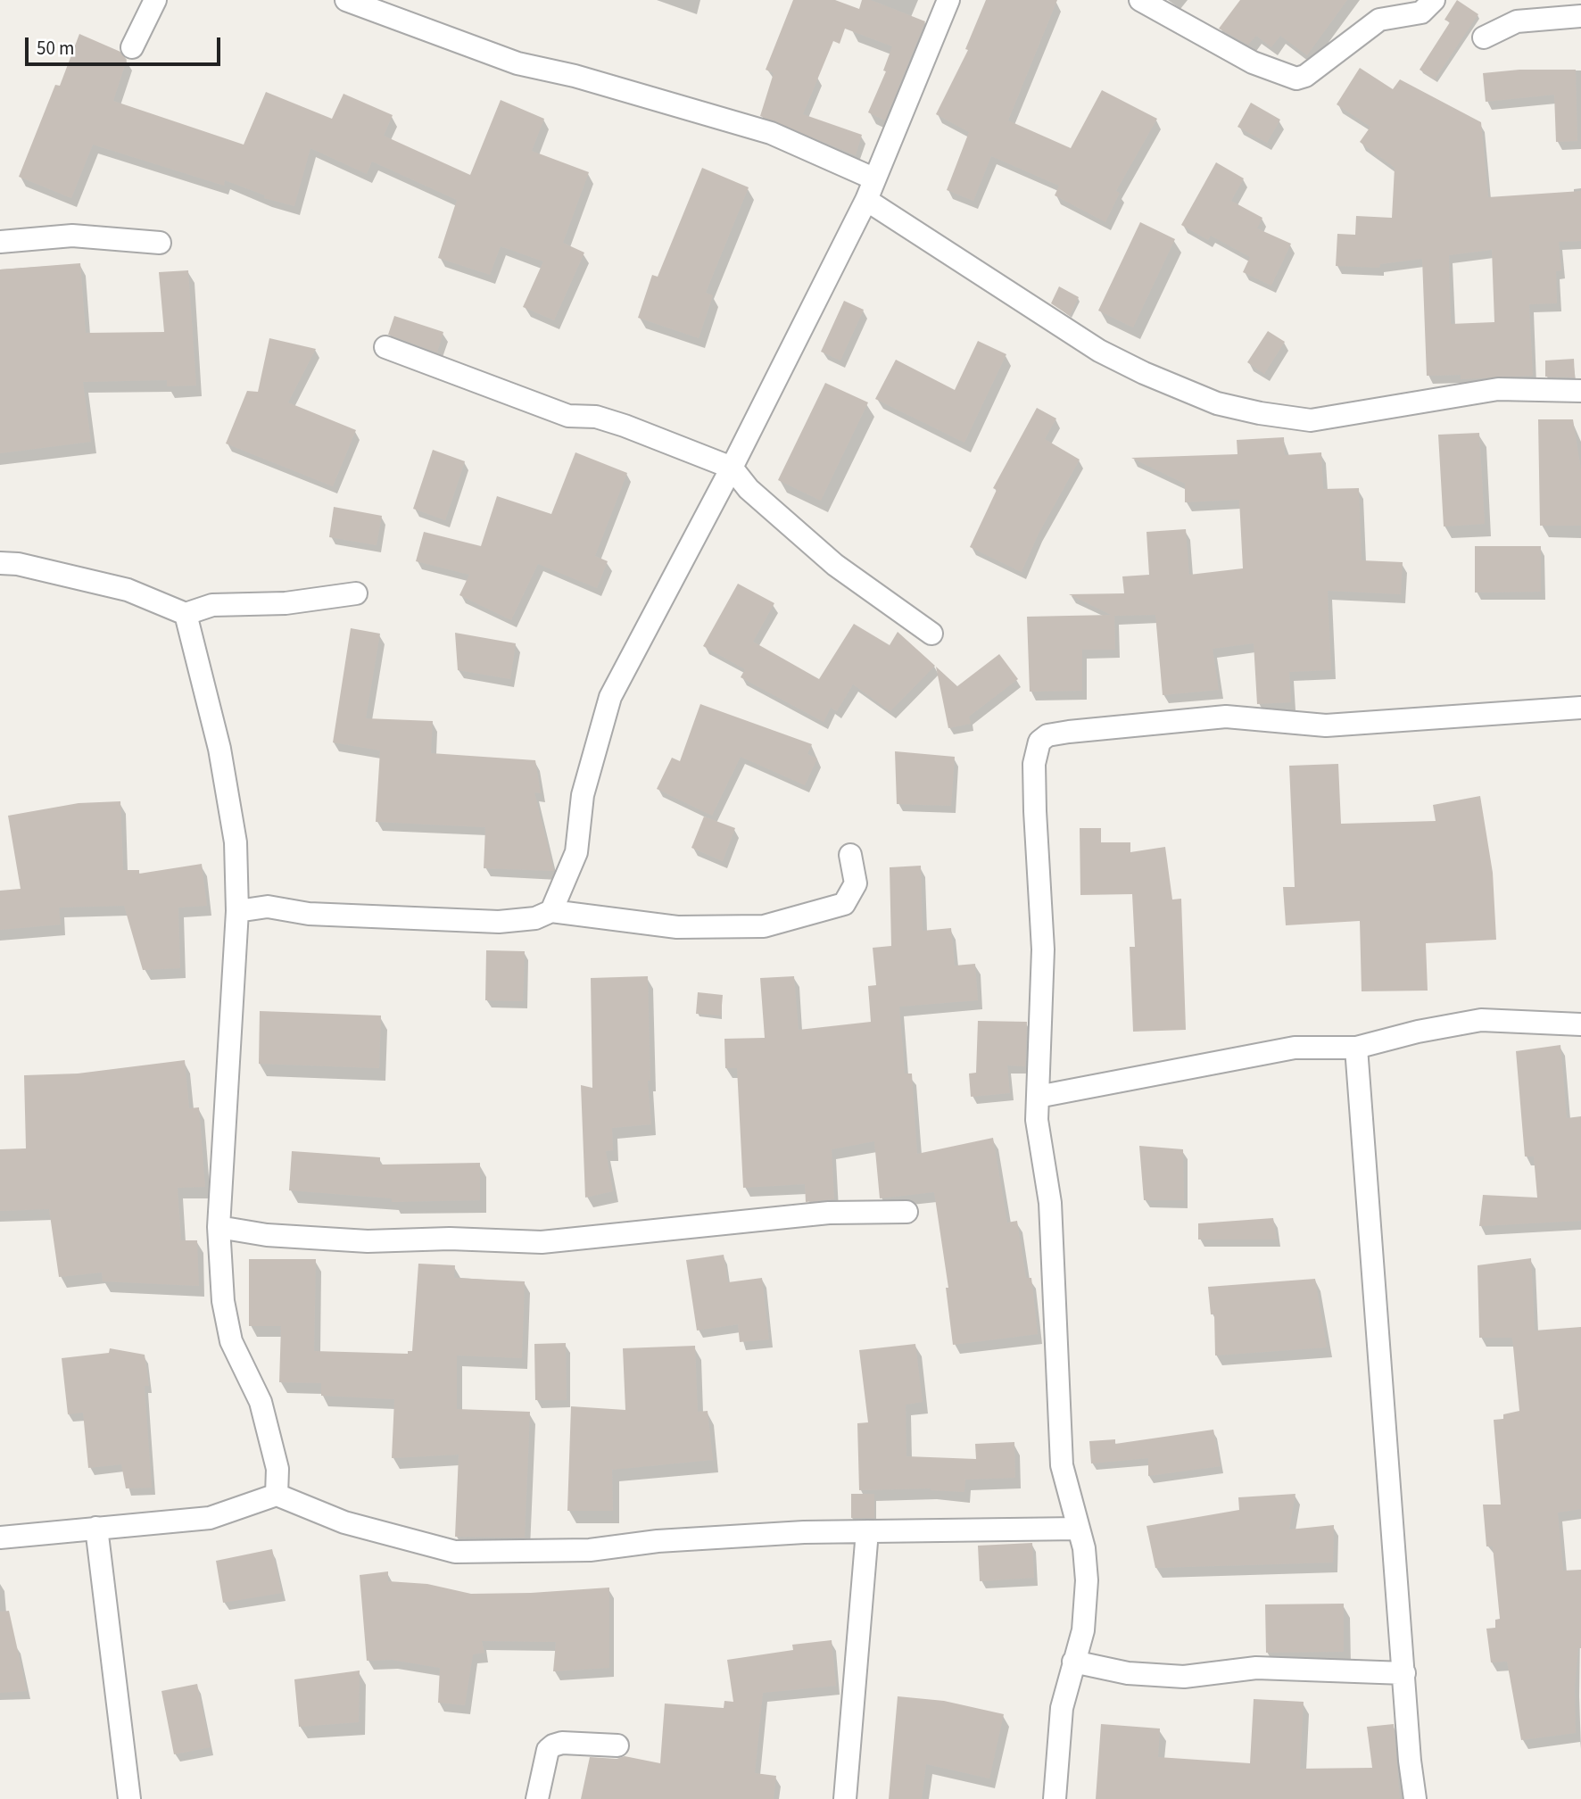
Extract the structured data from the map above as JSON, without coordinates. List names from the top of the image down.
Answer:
{
  "scale_bar": "50 m"
}
